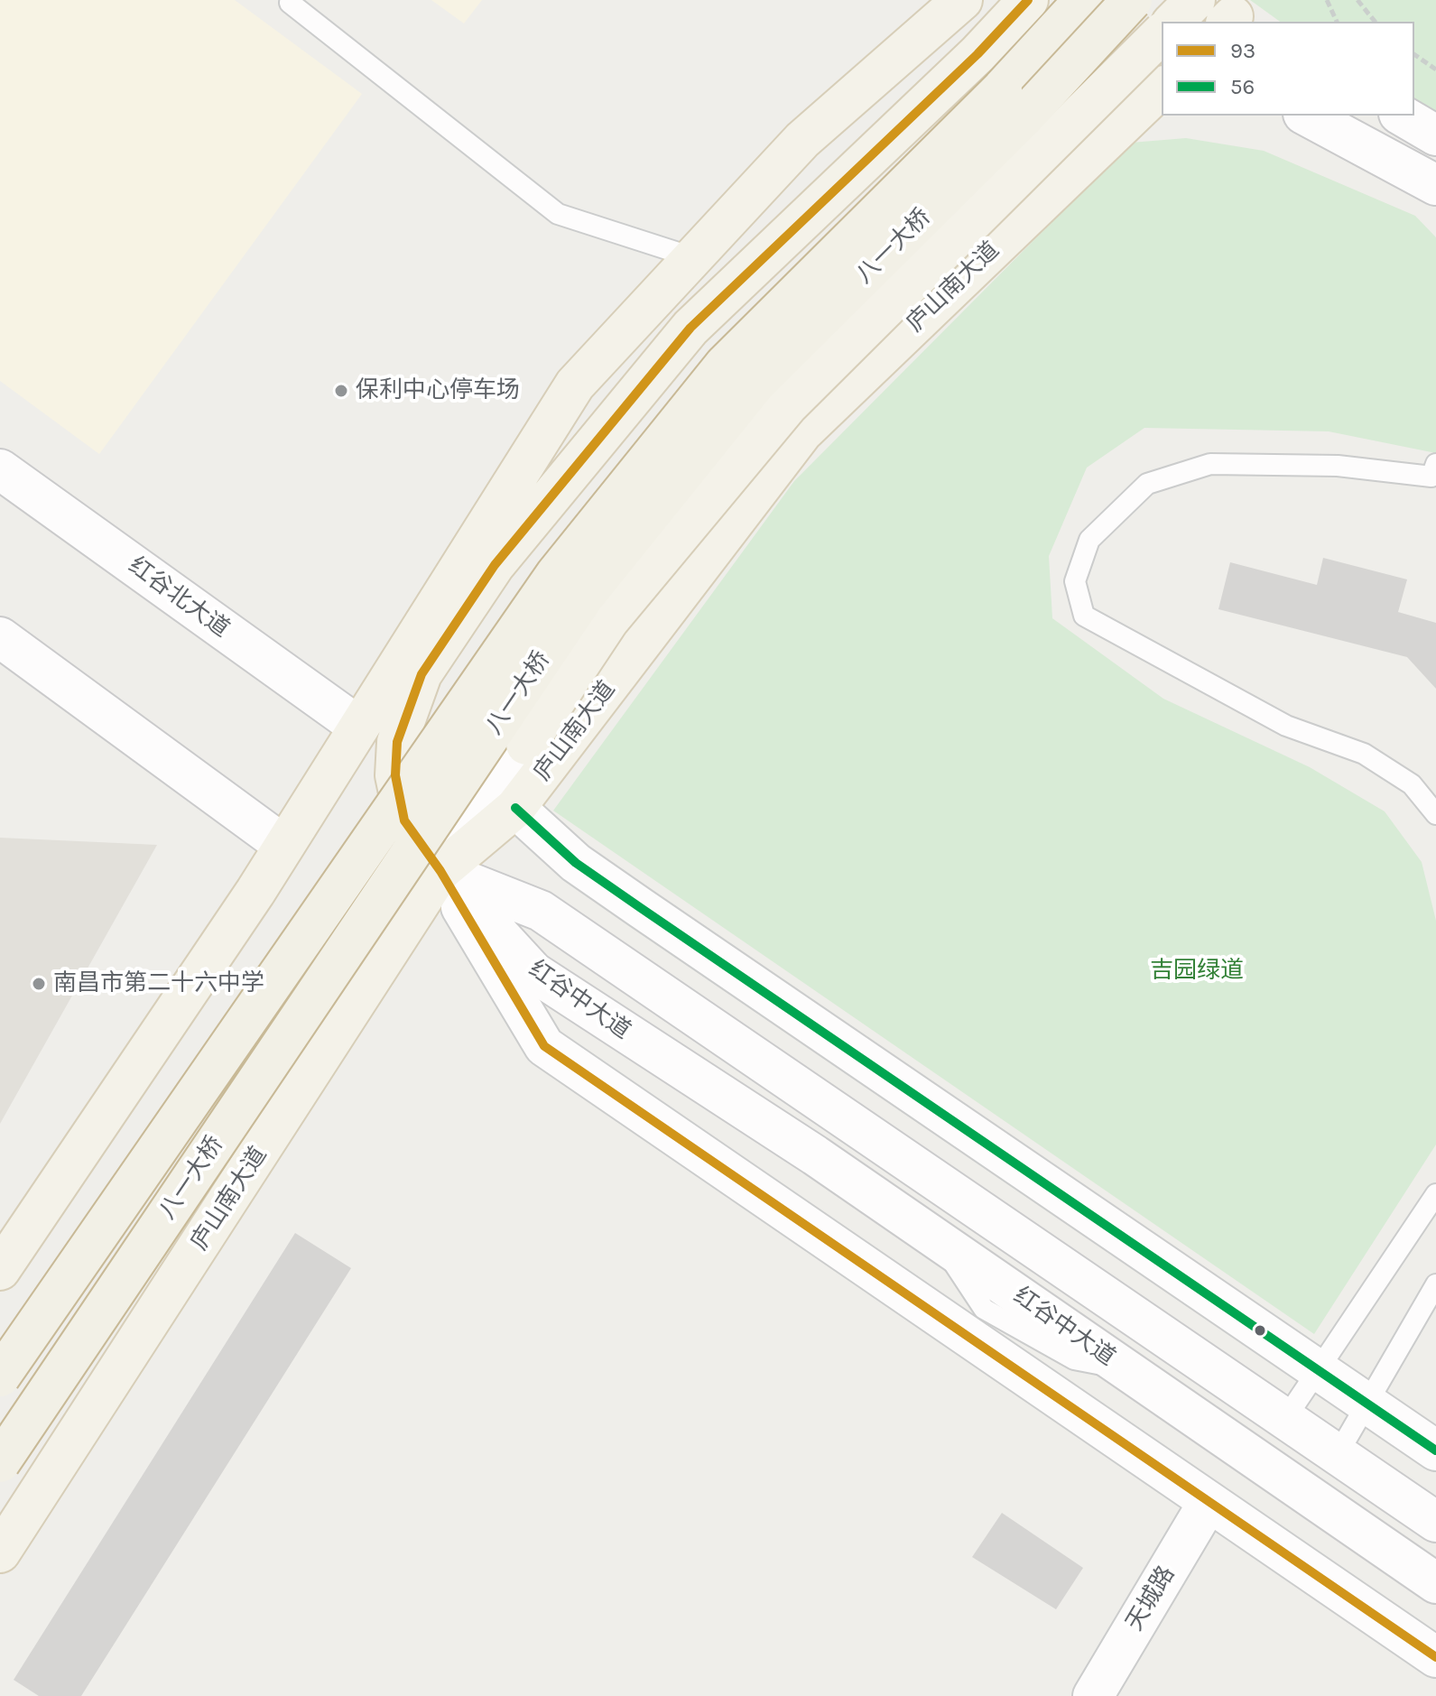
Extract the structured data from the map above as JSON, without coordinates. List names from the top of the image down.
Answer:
{
  "streets": {
    "highway": ["八一大桥"],
    "main road": [
      "庐山南大道",
      "红谷北大道",
      "红谷中大道",
      "天城路"
    ]
  },
  "crossings": [
    ["庐山南大道", "红谷中大道"]
  ],
  "parks": ["吉园绿道"],
  "places": ["保利中心停车场", "南昌市第二十六中学"],
  "lines": ["transit line 93", "transit line 56"],
  "legend": ["93", "56"]
}
